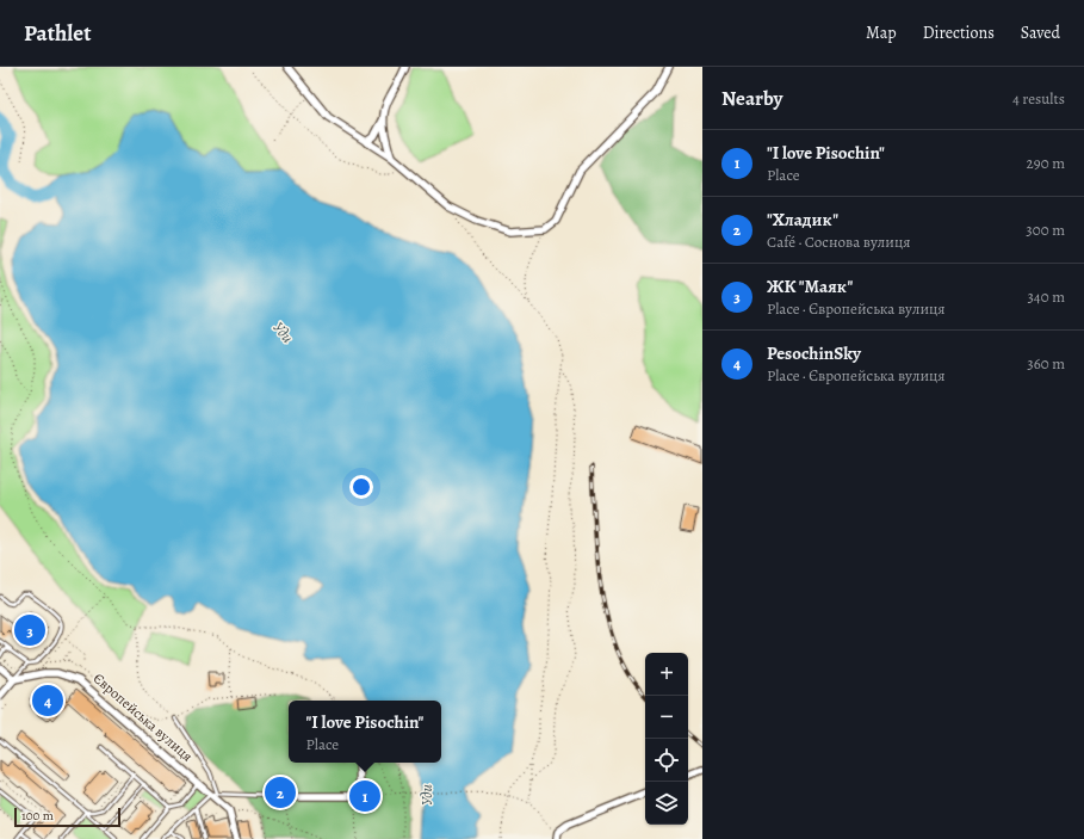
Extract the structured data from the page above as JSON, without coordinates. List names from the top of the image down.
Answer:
{
  "streets": {
    "street": ["Європейська вулиця"]
  },
  "water": ["Уди"],
  "scale_bar": "100 m",
  "page": {
    "header": "Pathlet",
    "nav": ["Map", "Directions", "Saved"],
    "heading": ["Nearby", "4 results"],
    "list": [
      {
        "mark": "1",
        "name": "\"I love Pisochin\"",
        "note": "Place",
        "value": "290 m"
      },
      {
        "mark": "2",
        "name": "\"Хладик\"",
        "note": "Café · Соснова вулиця",
        "value": "300 m"
      },
      {
        "mark": "3",
        "name": "ЖК \"Маяк\"",
        "note": "Place · Європейська вулиця",
        "value": "340 m"
      },
      {
        "mark": "4",
        "name": "PesochinSky",
        "note": "Place · Європейська вулиця",
        "value": "360 m"
      }
    ],
    "pins": [
      "3",
      "4",
      "2",
      "1"
    ],
    "map_buttons": ["+", "−"],
    "popup": ["\"I love Pisochin\"", "Place"],
    "scale": "100 m"
  }
}
